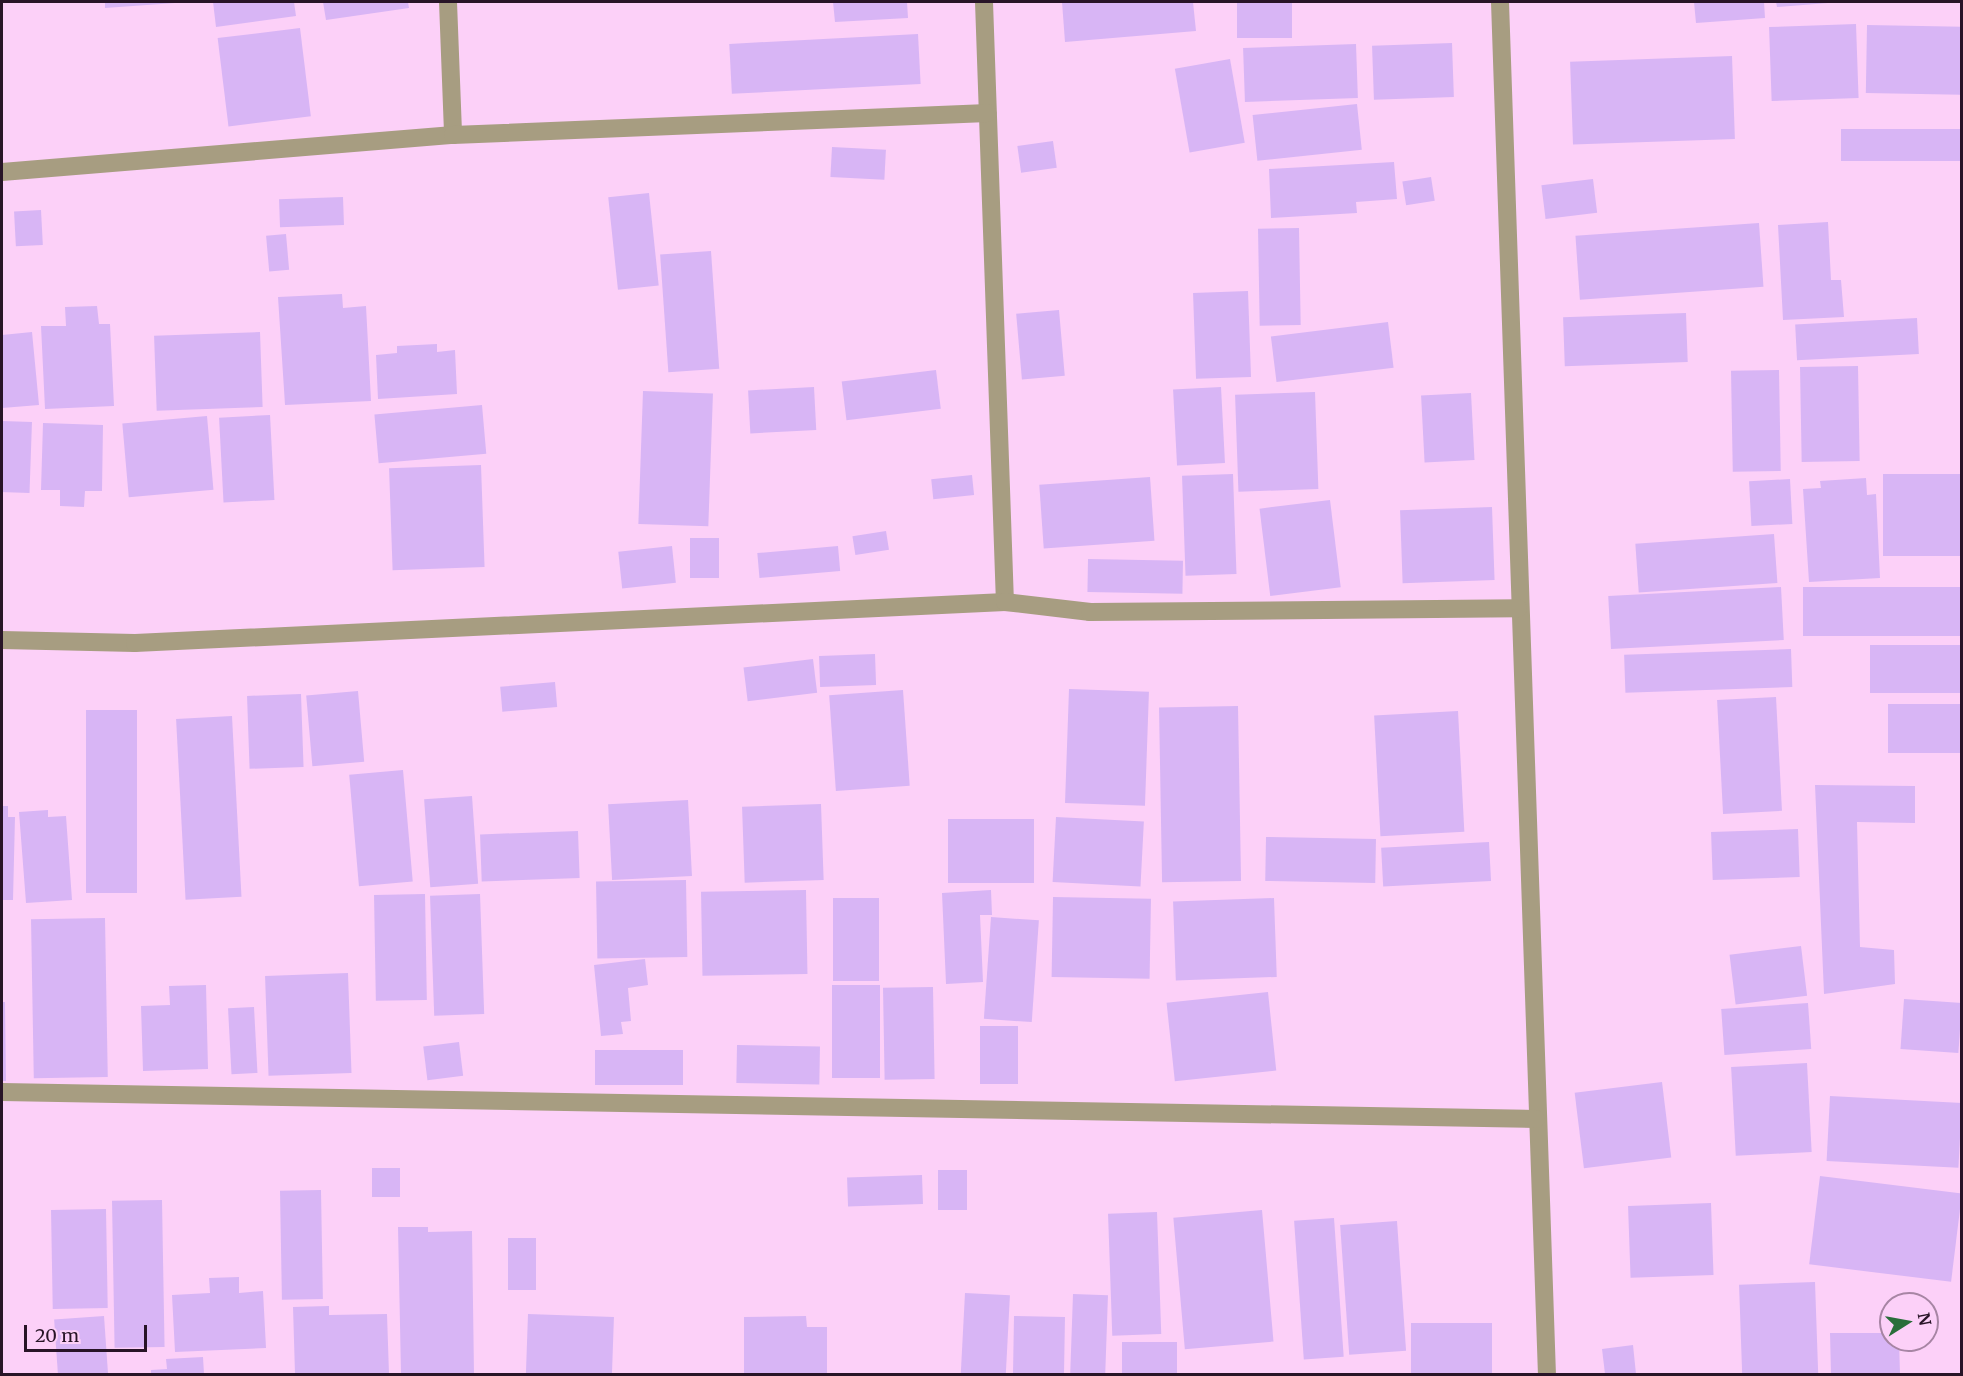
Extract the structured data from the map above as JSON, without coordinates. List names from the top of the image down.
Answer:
{
  "scale_bar": "20 m",
  "north": "right"
}
